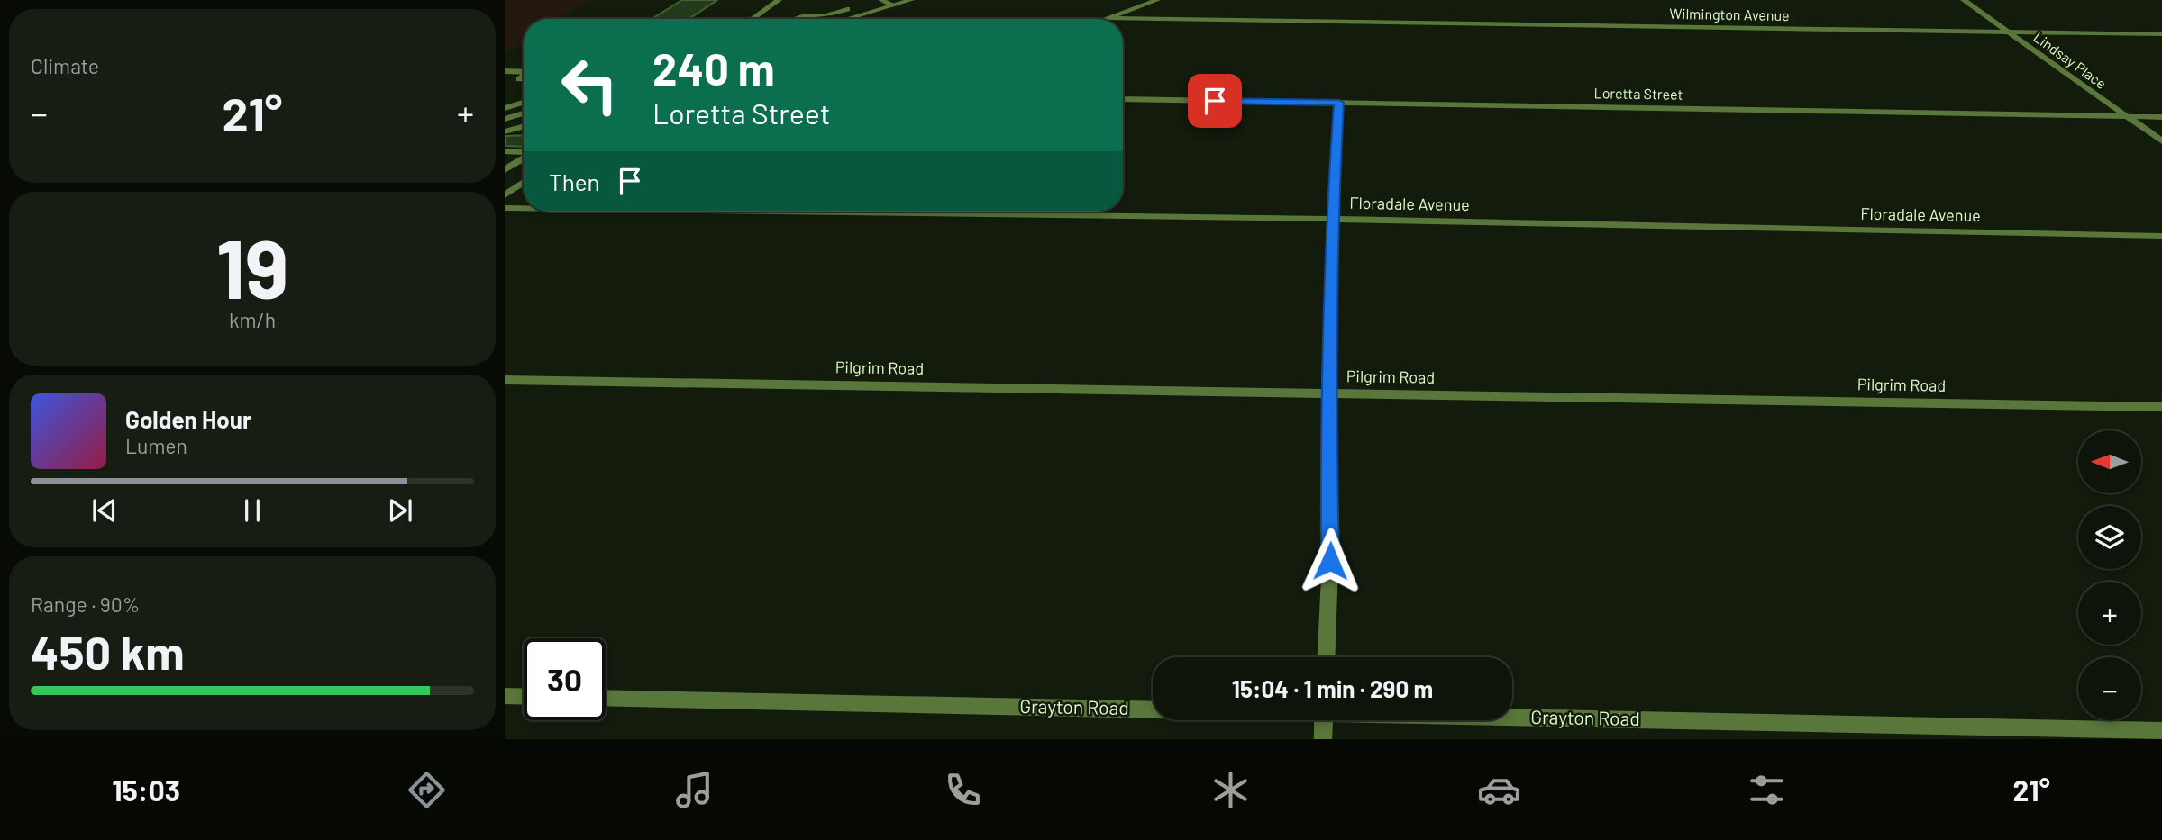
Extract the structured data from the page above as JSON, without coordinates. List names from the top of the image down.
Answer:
{
  "streets": {
    "street": [
      "Wilmington Avenue",
      "Lindsay Place",
      "Loretta Street",
      "Floradale Avenue",
      "Pilgrim Road",
      "Grayton Road"
    ]
  },
  "crossings": [
    ["Wilmington Avenue", "Lindsay Place"],
    ["Lindsay Place", "Loretta Street"]
  ],
  "north": "left",
  "page": {
    "tile": [
      "Climate",
      ["19", "km/h"],
      ["Range · 90%", "450 km"]
    ],
    "turn": ["240 m", "Loretta Street"],
    "heat": ["−", "21°", "+"],
    "then": "Then",
    "song": ["Golden Hour", "Lumen"],
    "map_buttons": ["+", "−"],
    "limit": "30",
    "trip": "15:04 · 1 min · 290 m",
    "tabs": ["15:03", "21°"]
  }
}
